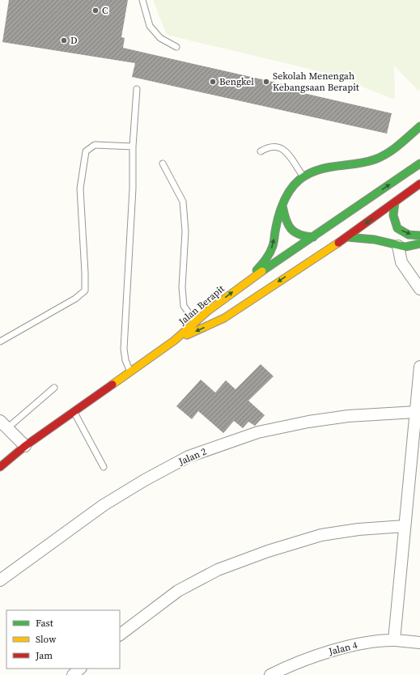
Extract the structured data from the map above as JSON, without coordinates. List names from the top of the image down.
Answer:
{
  "streets": {
    "main road": ["Jalan Berapit"],
    "street": ["Jalan 2", "Jalan 4"]
  },
  "places": [
    "C",
    "D",
    "Bengkel",
    "Sekolah Menengah Kebangsaan Berapit"
  ],
  "legend": ["Fast", "Slow", "Jam"]
}
